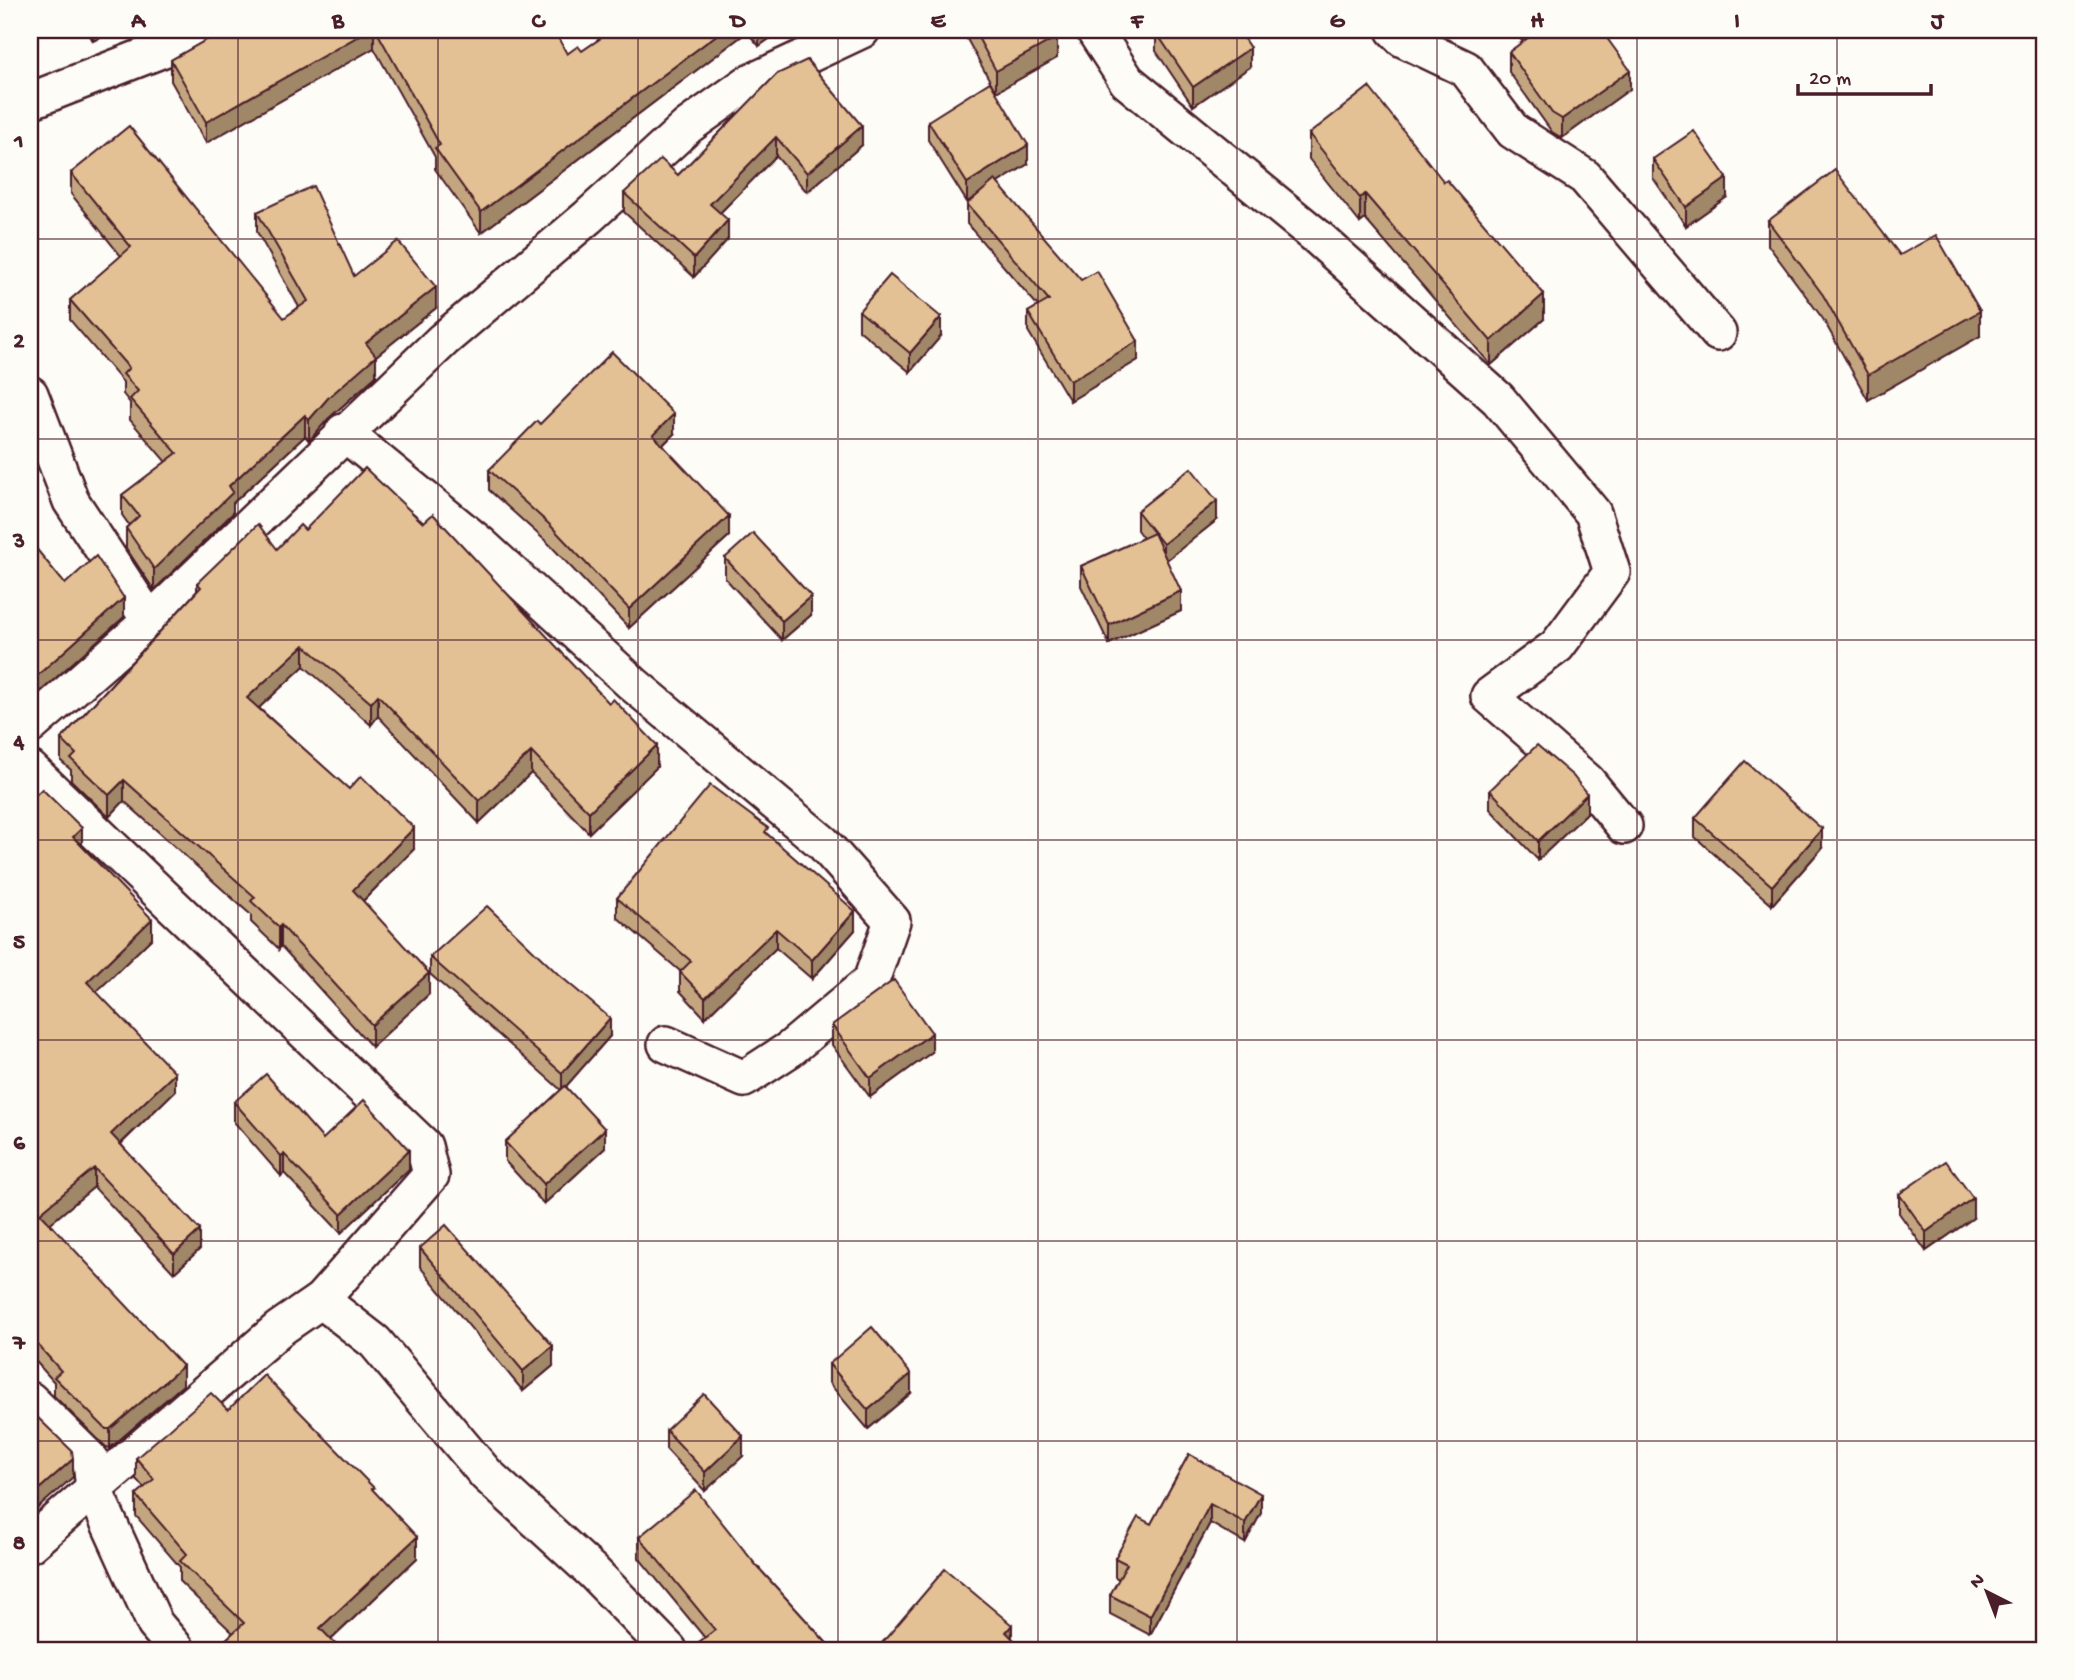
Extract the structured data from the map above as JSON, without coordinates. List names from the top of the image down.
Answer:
{
  "scale_bar": "20 m",
  "north": "top left",
  "grid": {
    "columns": [
      "A",
      "B",
      "C",
      "D",
      "E",
      "F",
      "G",
      "H",
      "I",
      "J"
    ],
    "rows": [
      "1",
      "2",
      "3",
      "4",
      "5",
      "6",
      "7",
      "8"
    ]
  }
}
